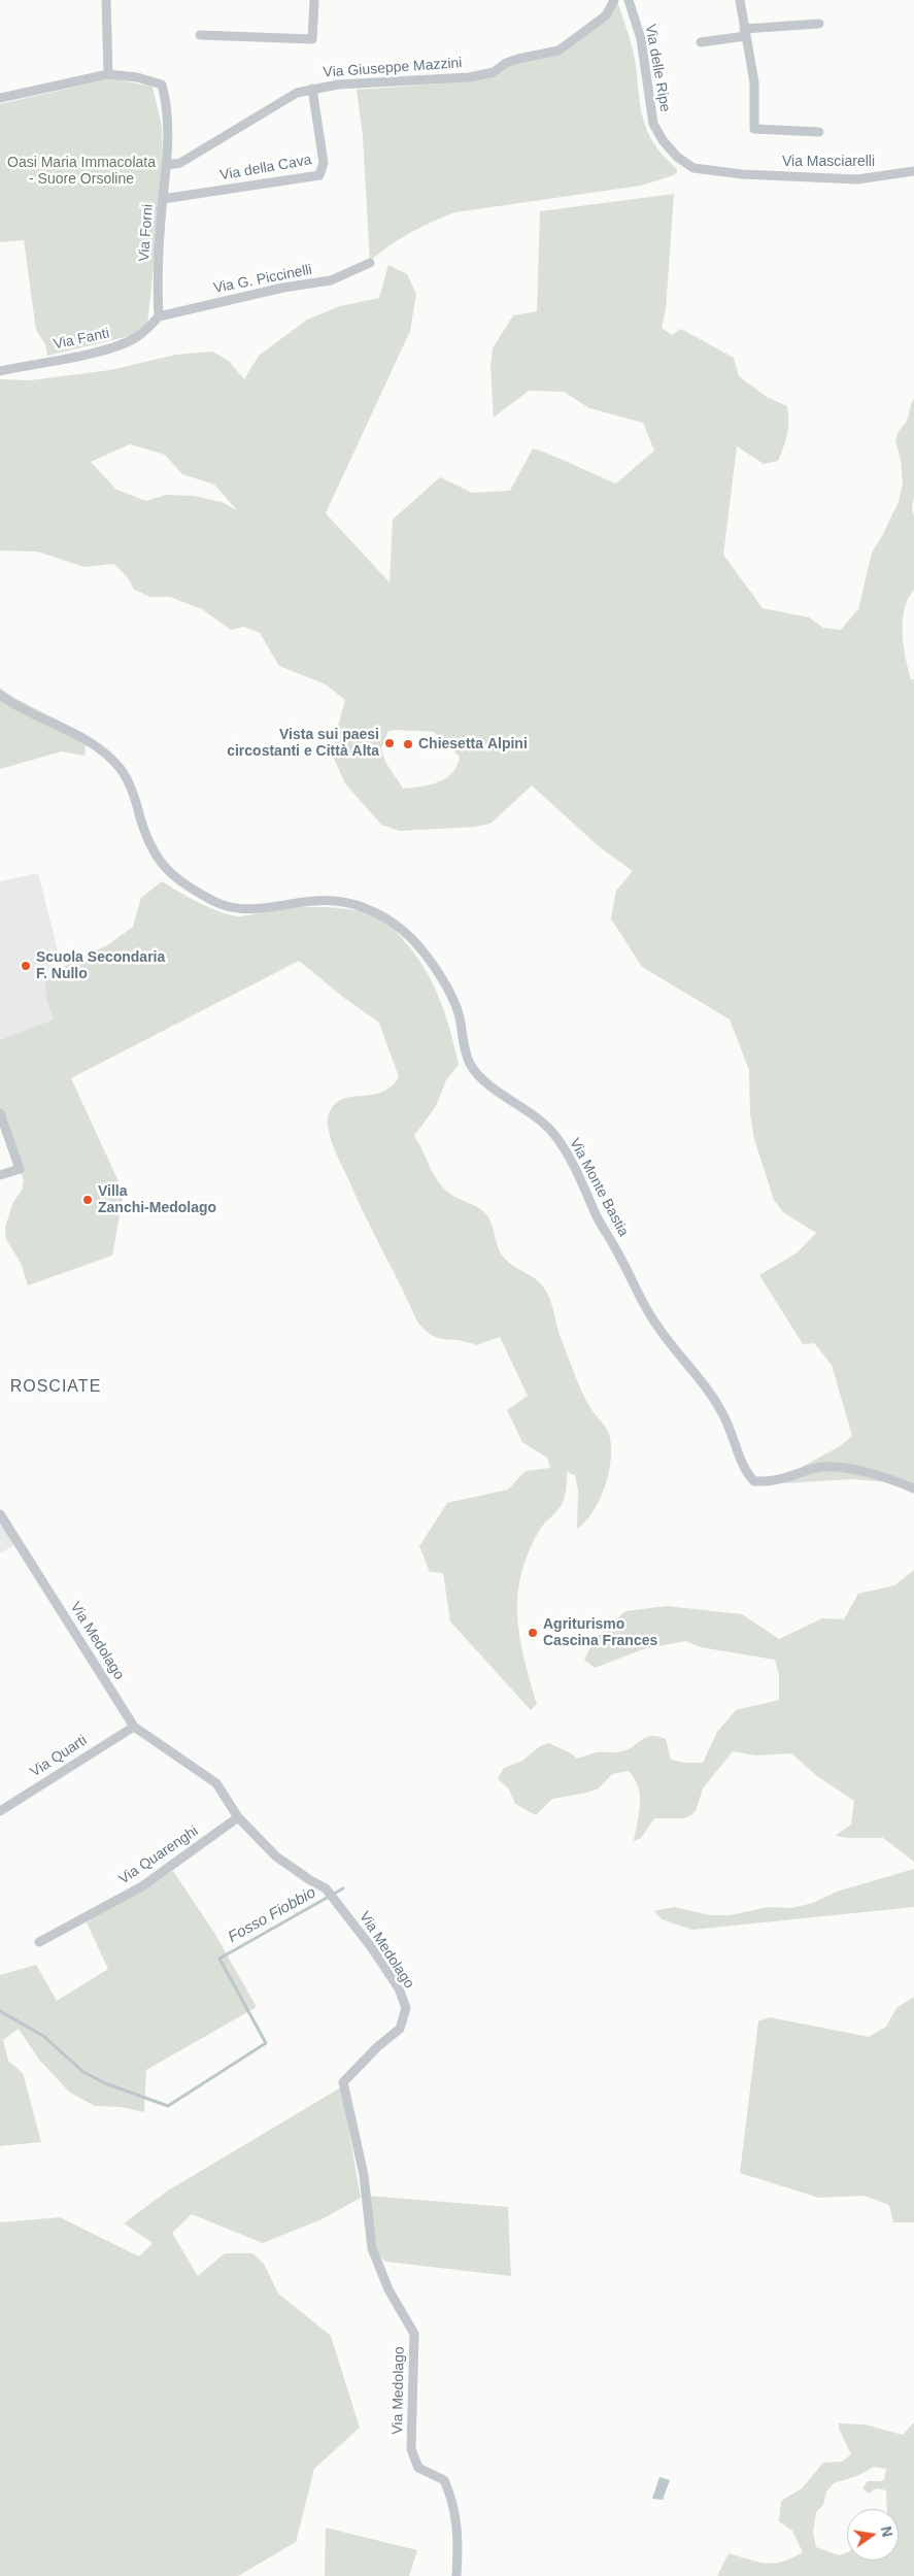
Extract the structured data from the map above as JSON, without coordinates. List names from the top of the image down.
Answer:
{
  "streets": {
    "street": [
      "Via Giuseppe Mazzini",
      "Via delle Ripe",
      "Via Masciarelli",
      "Via della Cava",
      "Via Forni",
      "Via G. Piccinelli",
      "Via Fanti",
      "Via Monte Bastia",
      "Via Medolago",
      "Via Quarti",
      "Via Quarenghi"
    ]
  },
  "crossings": [
    ["Via Giuseppe Mazzini", "Via della Cava"],
    ["Via Giuseppe Mazzini", "Via Forni"],
    ["Via delle Ripe", "Via Masciarelli"],
    ["Via della Cava", "Via Forni"],
    ["Via Forni", "Via G. Piccinelli"],
    ["Via Forni", "Via Fanti"],
    ["Via G. Piccinelli", "Via Fanti"],
    ["Via Medolago", "Via Quarti"],
    ["Via Medolago", "Via Quarenghi"]
  ],
  "districts": ["ROSCIATE"],
  "water": ["Fosso Fiobbio"],
  "parks": ["Oasi Maria Immacolata - Suore Orsoline"],
  "places": [
    "Vista sui paesi circostanti e Città Alta",
    "Chiesetta Alpini",
    "Scuola Secondaria F. Nullo",
    "Villa Zanchi-Medolago",
    "Agriturismo Cascina Frances"
  ],
  "north": "right"
}
